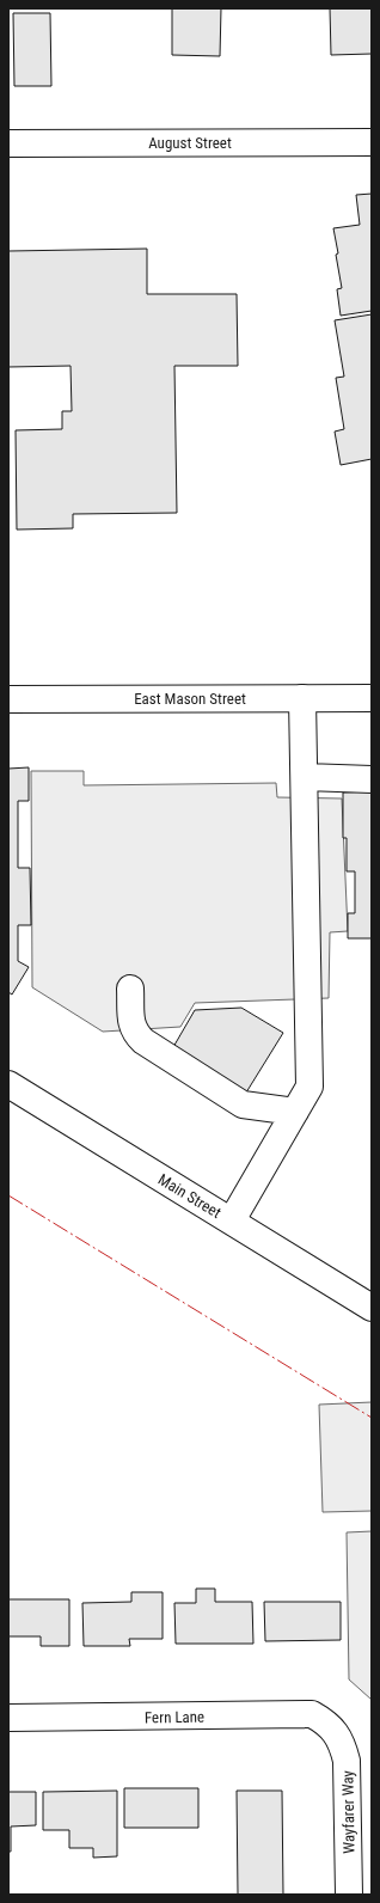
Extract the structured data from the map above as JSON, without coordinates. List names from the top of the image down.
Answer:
{
  "streets": {
    "street": [
      "August Street",
      "East Mason Street",
      "Main Street",
      "Fern Lane",
      "Wayfarer Way"
    ]
  },
  "crossings": [
    ["Fern Lane", "Wayfarer Way"]
  ]
}
